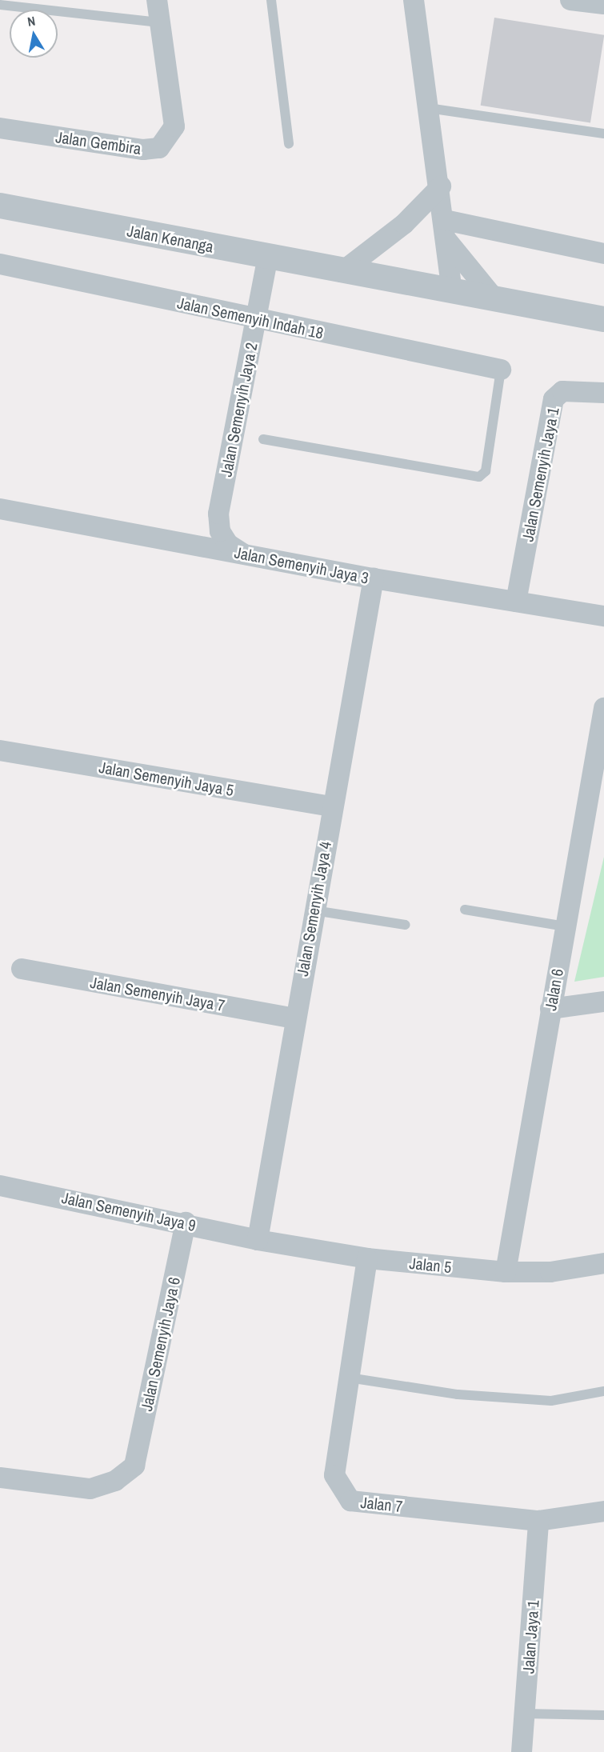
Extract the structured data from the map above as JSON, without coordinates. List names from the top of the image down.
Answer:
{
  "streets": {
    "street": [
      "Jalan Gembira",
      "Jalan Kenanga",
      "Jalan Semenyih Indah 18",
      "Jalan Semenyih Jaya 2",
      "Jalan Semenyih Jaya 1",
      "Jalan Semenyih Jaya 3",
      "Jalan Semenyih Jaya 5",
      "Jalan Semenyih Jaya 4",
      "Jalan 6",
      "Jalan Semenyih Jaya 7",
      "Jalan Semenyih Jaya 9",
      "Jalan 5",
      "Jalan Semenyih Jaya 6",
      "Jalan 7",
      "Jalan Jaya 1"
    ]
  },
  "crossings": [
    ["Jalan Kenanga", "Jalan Semenyih Jaya 2"],
    ["Jalan Semenyih Indah 18", "Jalan Semenyih Jaya 2"],
    ["Jalan Semenyih Jaya 2", "Jalan Semenyih Jaya 3"],
    ["Jalan Semenyih Jaya 1", "Jalan Semenyih Jaya 3"],
    ["Jalan Semenyih Jaya 3", "Jalan Semenyih Jaya 4"],
    ["Jalan Semenyih Jaya 5", "Jalan Semenyih Jaya 4"],
    ["Jalan Semenyih Jaya 4", "Jalan Semenyih Jaya 7"],
    ["Jalan Semenyih Jaya 4", "Jalan Semenyih Jaya 9"],
    ["Jalan Semenyih Jaya 4", "Jalan 5"],
    ["Jalan 6", "Jalan 5"],
    ["Jalan Semenyih Jaya 9", "Jalan 5"],
    ["Jalan Semenyih Jaya 9", "Jalan Semenyih Jaya 6"],
    ["Jalan 5", "Jalan 7"],
    ["Jalan 7", "Jalan Jaya 1"]
  ],
  "north": "top"
}
